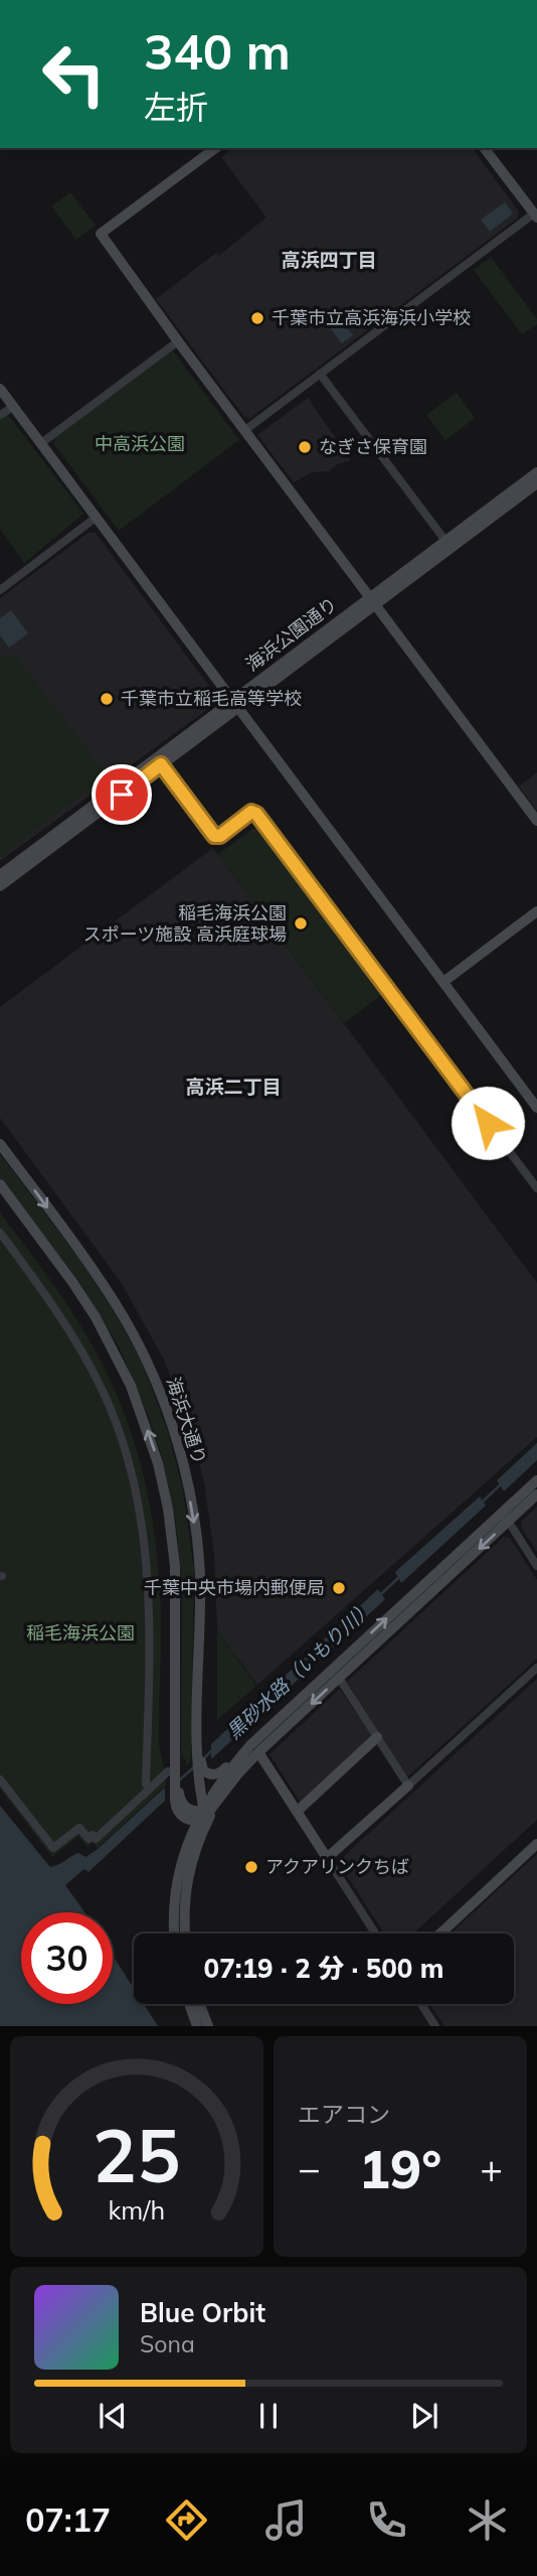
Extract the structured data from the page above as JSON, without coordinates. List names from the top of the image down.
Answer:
{
  "streets": {
    "street": ["海浜公園通り", "海浜大通り"]
  },
  "districts": ["高浜四丁目", "高浜二丁目"],
  "water": ["黒砂水路（いもり川）"],
  "parks": ["中高浜公園", "稲毛海浜公園"],
  "places": [
    "千葉市立高浜海浜小学校",
    "なぎさ保育園",
    "千葉市立稲毛高等学校",
    "稲毛海浜公園 スポーツ施設 高浜庭球場",
    "千葉中央市場内郵便局",
    "アクアリンクちば"
  ],
  "page": {
    "turn": ["340 m", "左折"],
    "limit": "30",
    "trip": "07:19 · 2 分 · 500 m",
    "tile": "エアコン",
    "heat": ["−", "19°", "+"],
    "song": ["Blue Orbit", "Sona"],
    "tabs": "07:17",
    "gauge": ["25", "km/h"]
  }
}
